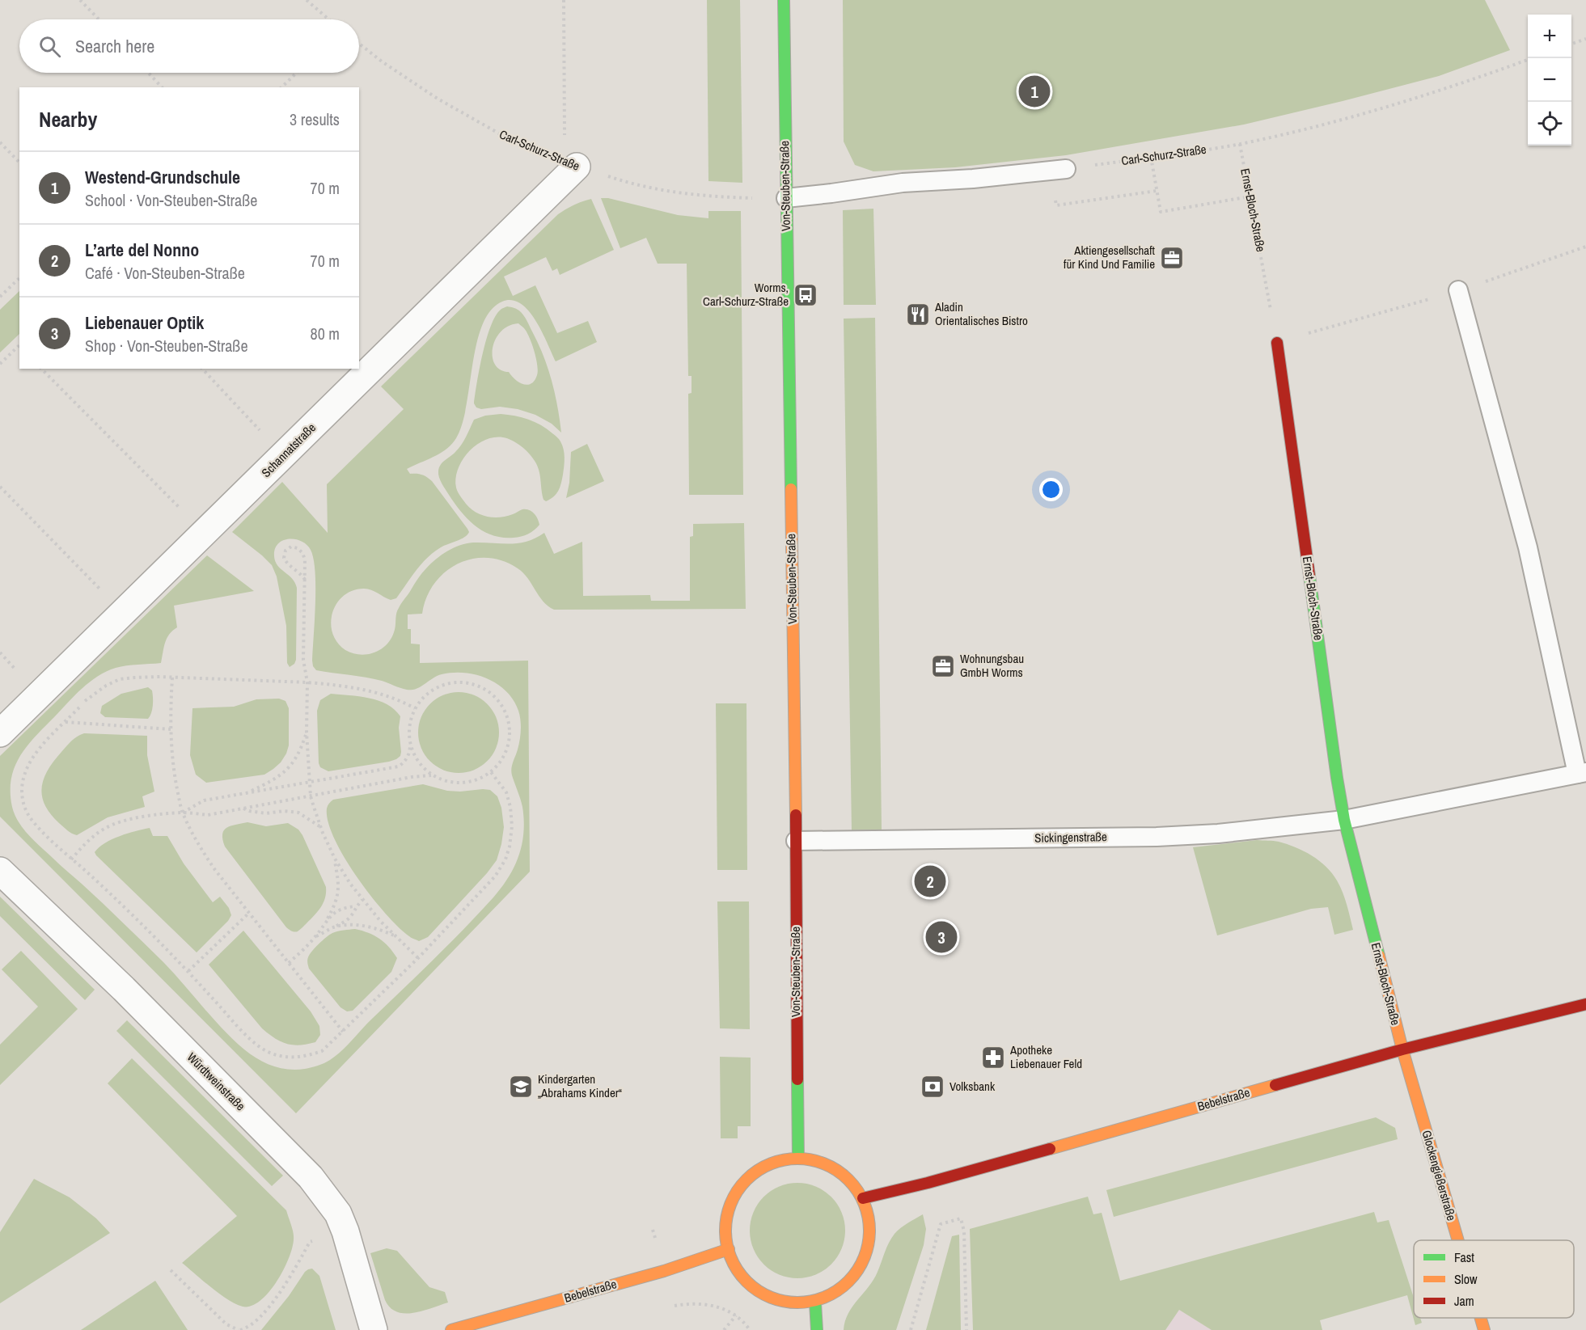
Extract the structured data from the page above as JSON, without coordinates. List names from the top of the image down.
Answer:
{
  "streets": {
    "street": [
      "Von-Steuben-Straße",
      "Ernst-Bloch-Straße",
      "Schannatstraße",
      "Würdtweinstraße",
      "Bebelstraße",
      "Glockengießerstraße"
    ],
    "lane": ["Sickingenstraße"],
    "path": ["Carl-Schurz-Straße"]
  },
  "crossings": [
    ["Carl-Schurz-Straße", "Ernst-Bloch-Straße"],
    ["Carl-Schurz-Straße", "Schannatstraße"],
    ["Von-Steuben-Straße", "Sickingenstraße"],
    ["Von-Steuben-Straße", "Bebelstraße"],
    ["Ernst-Bloch-Straße", "Sickingenstraße"],
    ["Ernst-Bloch-Straße", "Bebelstraße"],
    ["Ernst-Bloch-Straße", "Glockengießerstraße"],
    ["Bebelstraße", "Glockengießerstraße"]
  ],
  "places": {
    "office": ["Aktiengesellschaft für Kind Und Familie", "Wohnungsbau GmbH Worms"],
    "bus stop": ["Worms, Carl-Schurz-Straße"],
    "restaurant": ["Aladin Orientalisches Bistro"],
    "pharmacy": ["Apotheke Liebenauer Feld"],
    "school or university": ["Kindergarten „Abrahams Kinder“"],
    "bank": ["Volksbank"]
  },
  "legend": ["Fast", "Slow", "Jam"],
  "page": {
    "map_buttons": ["+", "−"],
    "search": "Search here",
    "pins": ["1", "2", "3"],
    "heading": ["Nearby", "3 results"],
    "list": [
      {
        "mark": "1",
        "name": "Westend-Grundschule",
        "note": "School · Von-Steuben-Straße",
        "value": "70 m"
      },
      {
        "mark": "2",
        "name": "L’arte del Nonno",
        "note": "Café · Von-Steuben-Straße",
        "value": "70 m"
      },
      {
        "mark": "3",
        "name": "Liebenauer Optik",
        "note": "Shop · Von-Steuben-Straße",
        "value": "80 m"
      }
    ]
  }
}
